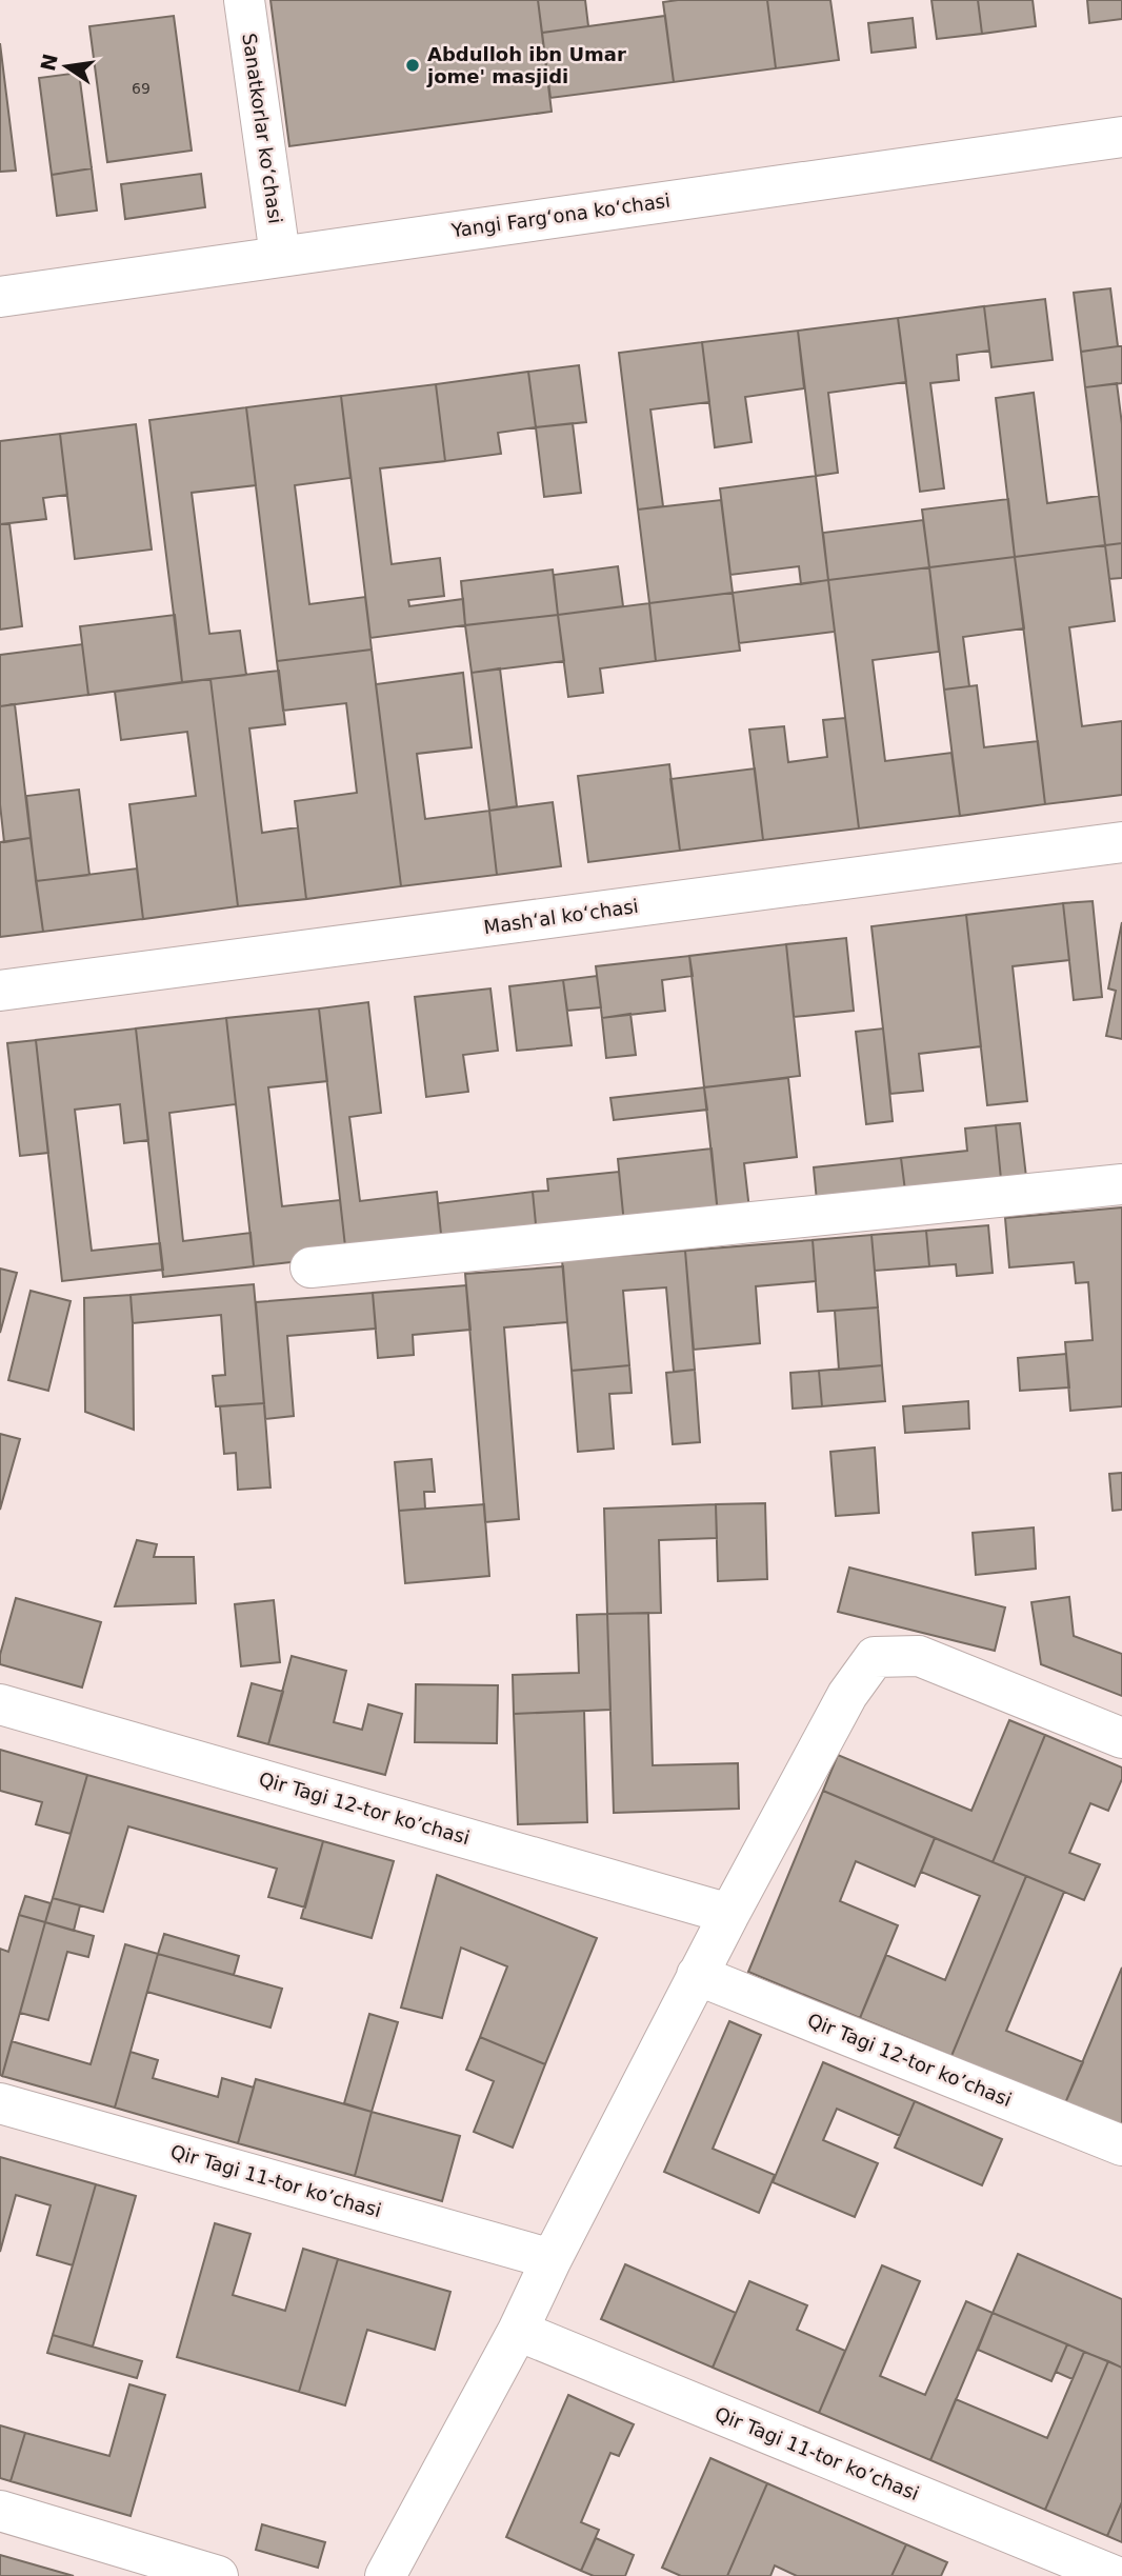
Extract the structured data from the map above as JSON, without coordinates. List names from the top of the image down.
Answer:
{
  "streets": {
    "street": [
      "Sanatkorlar koʻchasi",
      "Yangi Fargʻona koʻchasi",
      "Mashʻal koʻchasi",
      "Qir Tagi 12-tor koʼchasi",
      "Qir Tagi 11-tor koʼchasi"
    ]
  },
  "crossings": [
    ["Sanatkorlar koʻchasi", "Yangi Fargʻona koʻchasi"]
  ],
  "places": ["Abdulloh ibn Umar jome' masjidi"],
  "house_numbers": ["69"],
  "north": "left"
}
